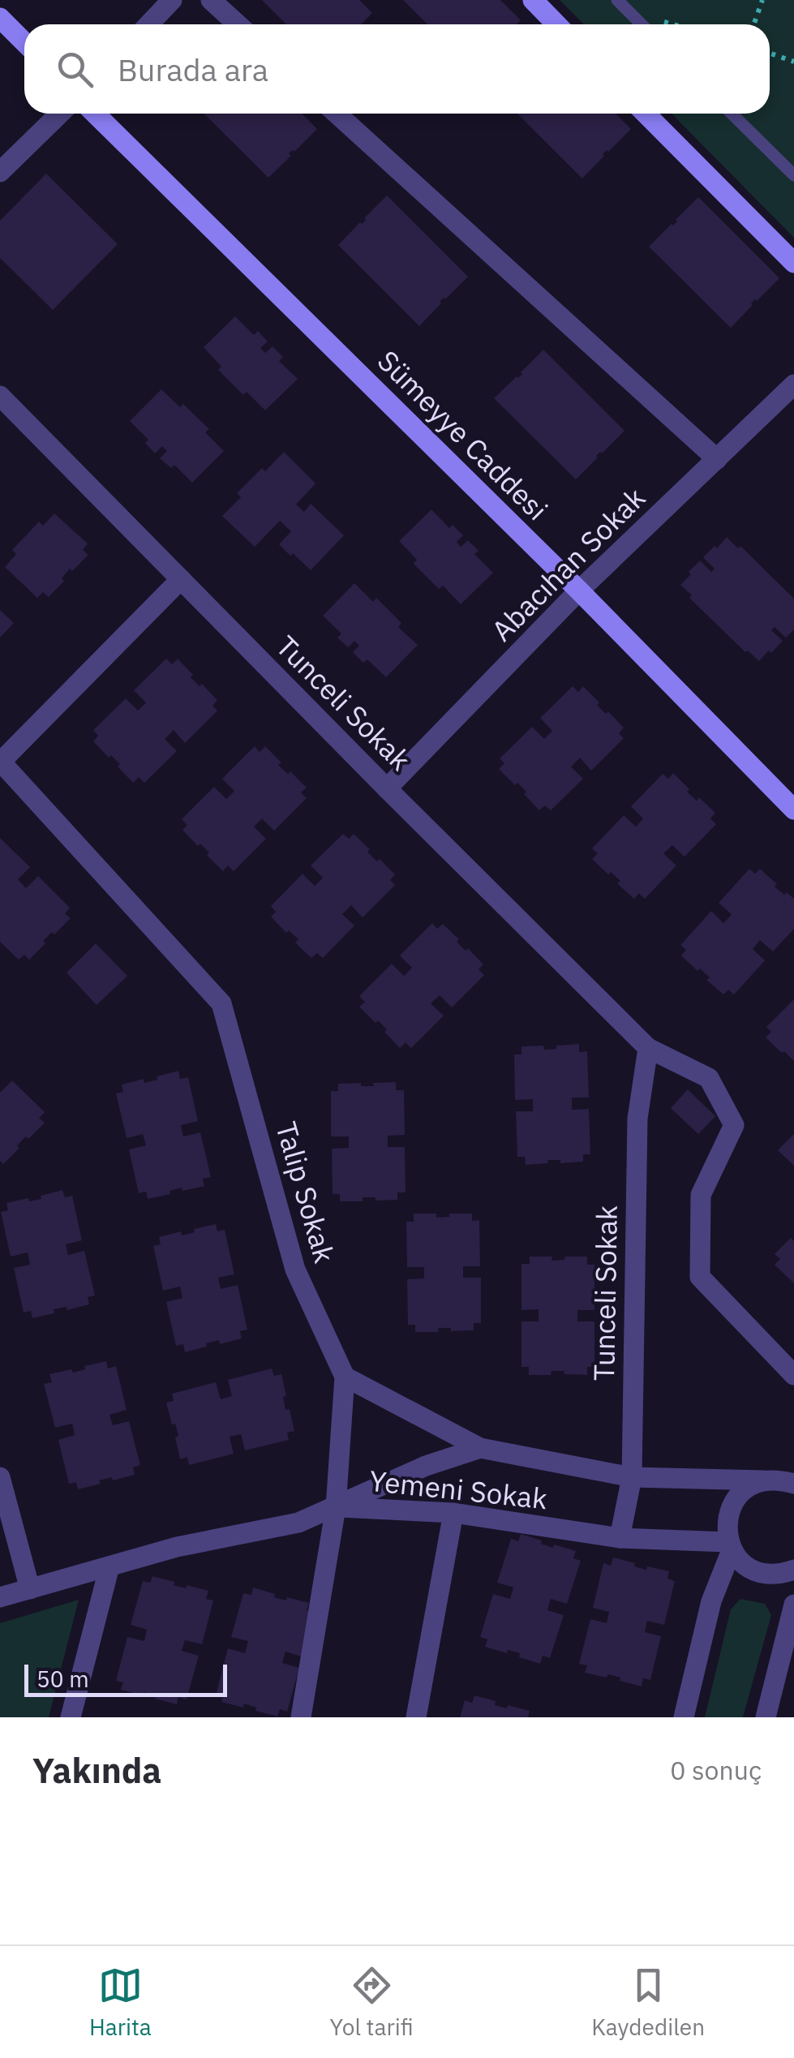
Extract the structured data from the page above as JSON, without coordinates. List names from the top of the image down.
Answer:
{
  "streets": {
    "street": [
      "Sümeyye Caddesi",
      "Abacıhan Sokak",
      "Tunceli Sokak",
      "Talip Sokak",
      "Yemeni Sokak"
    ]
  },
  "crossings": [
    ["Sümeyye Caddesi", "Abacıhan Sokak"],
    ["Abacıhan Sokak", "Tunceli Sokak"],
    ["Tunceli Sokak", "Yemeni Sokak"],
    ["Talip Sokak", "Yemeni Sokak"]
  ],
  "scale_bar": "50 m",
  "page": {
    "search": "Burada ara",
    "scale": "50 m",
    "heading": ["Yakında", "0 sonuç"],
    "nav": ["Harita", "Yol tarifi", "Kaydedilen"]
  }
}
